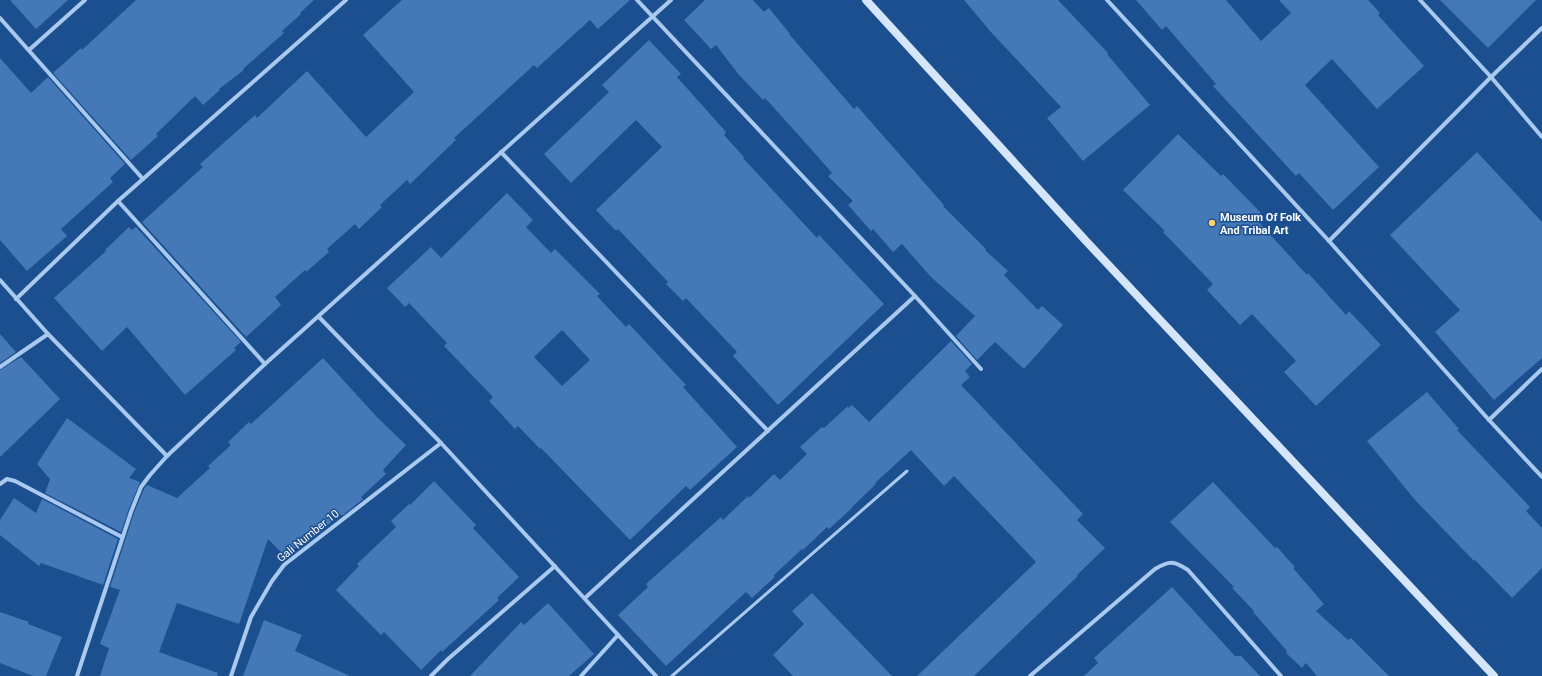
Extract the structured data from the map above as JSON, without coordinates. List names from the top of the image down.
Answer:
{
  "streets": {
    "street": ["Gali Number 10"]
  },
  "places": ["Museum Of Folk And Tribal Art"]
}
